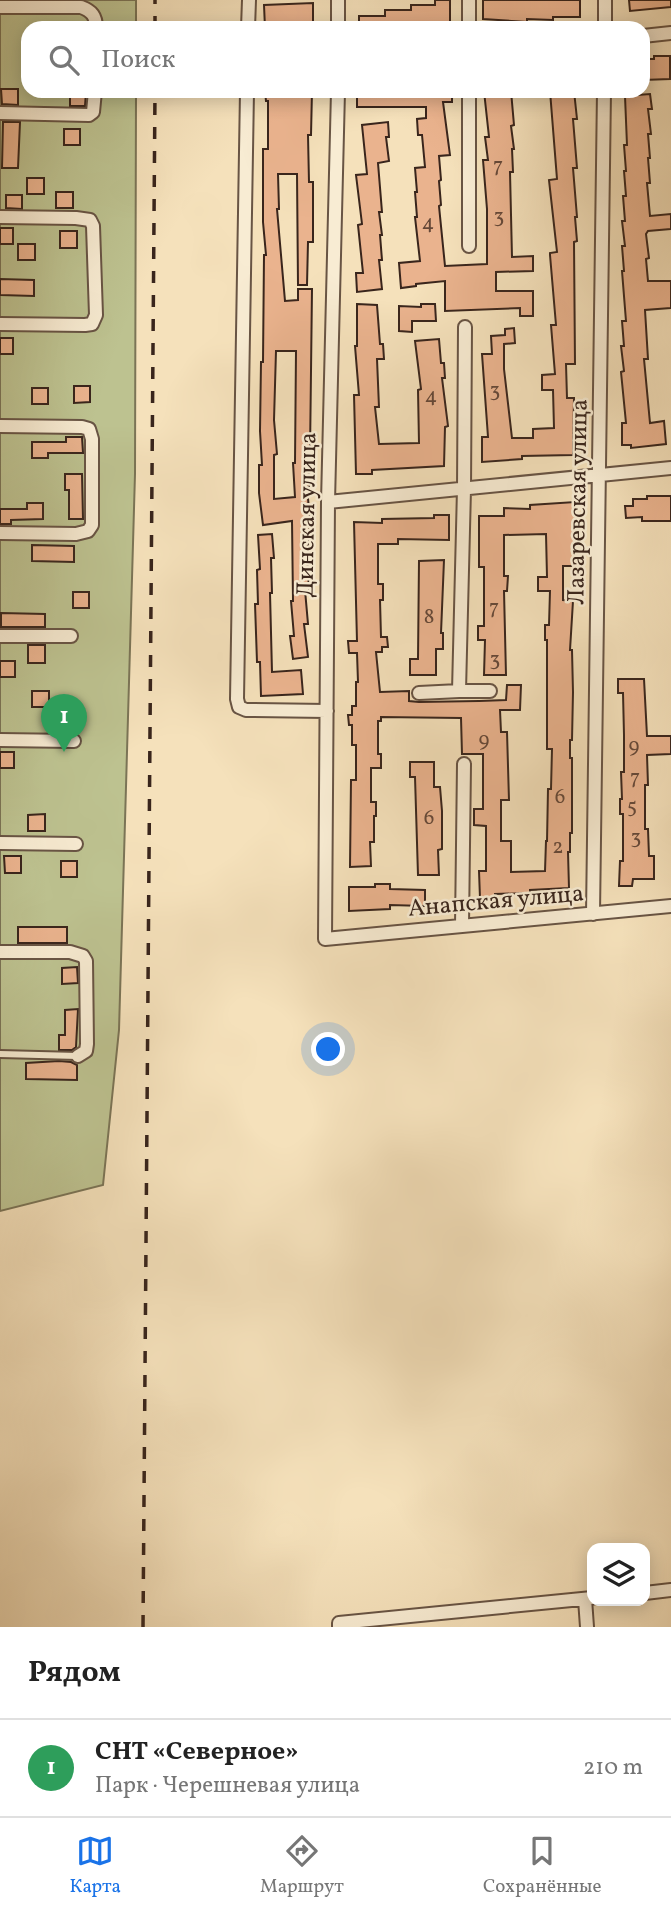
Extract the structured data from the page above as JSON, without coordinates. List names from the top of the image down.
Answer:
{
  "streets": {
    "street": ["Лазаревская улица", "Динская улица", "Анапская улица"]
  },
  "crossings": [
    ["Лазаревская улица", "Анапская улица"],
    ["Динская улица", "Анапская улица"]
  ],
  "house_numbers": [
    "7",
    "3",
    "4",
    "3",
    "4",
    "7",
    "8",
    "3",
    "9",
    "9",
    "7",
    "6",
    "5",
    "6",
    "3",
    "2"
  ],
  "page": {
    "search": "Поиск",
    "pins": "1",
    "heading": "Рядом",
    "list": [
      {
        "mark": "1",
        "name": "СНТ «Северное»",
        "note": "Парк · Черешневая улица",
        "value": "210 m"
      }
    ],
    "nav": ["Карта", "Маршрут", "Сохранённые"]
  }
}
